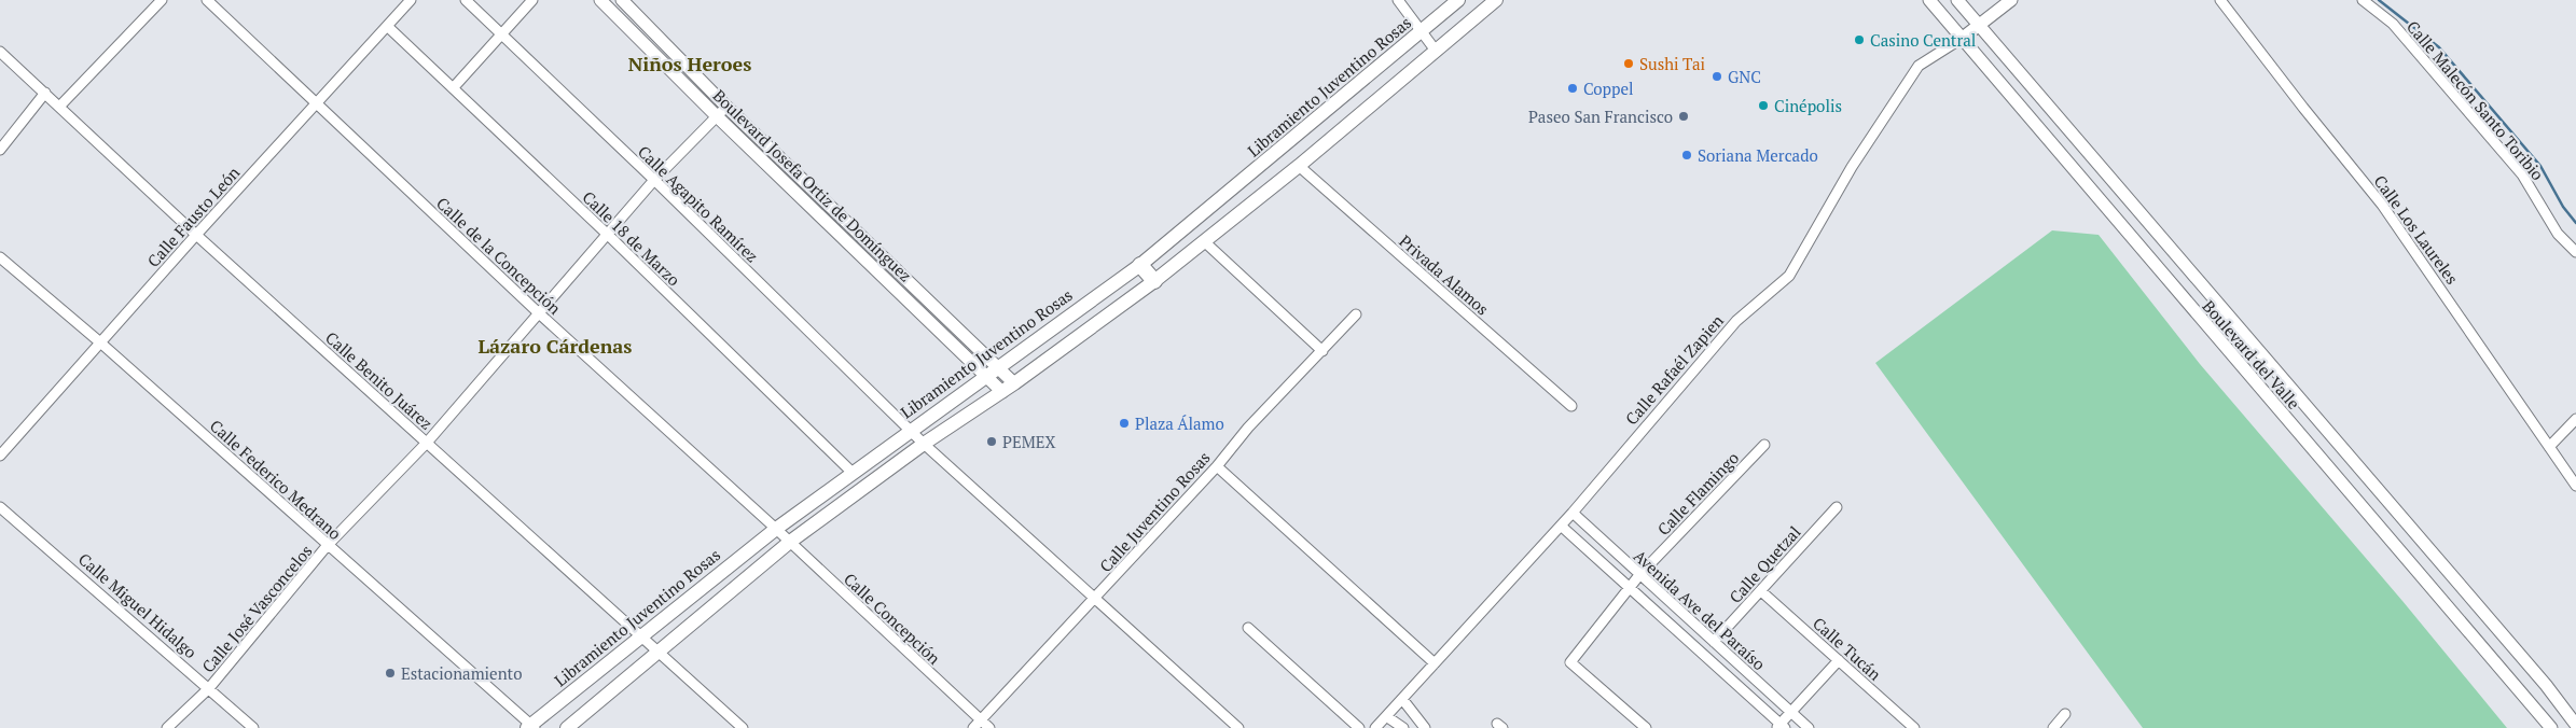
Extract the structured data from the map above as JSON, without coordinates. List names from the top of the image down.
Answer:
{
  "streets": {
    "main road": ["Libramiento Juventino Rosas"],
    "street": [
      "Calle Malecón Santo Toribio",
      "Boulevard Josefa Ortiz de Domínguez",
      "Calle Agapito Ramírez",
      "Calle Fausto León",
      "Calle Los Laureles",
      "Calle 18 de Marzo",
      "Calle de la Concepción",
      "Privada Alamos",
      "Boulevard del Valle",
      "Calle Rafaél Zapien",
      "Calle Benito Juárez",
      "Calle Federico Medrano",
      "Calle Flamingo",
      "Calle Juventino Rosas",
      "Calle Quetzal",
      "Calle Miguel Hidalgo",
      "Calle José Vasconcelos",
      "Avenida Ave del Paraíso",
      "Calle Concepción",
      "Calle Tucán"
    ]
  },
  "crossings": [
    ["Libramiento Juventino Rosas", "Boulevard Josefa Ortiz de Domínguez"],
    ["Libramiento Juventino Rosas", "Calle Agapito Ramírez"],
    ["Libramiento Juventino Rosas", "Calle 18 de Marzo"],
    ["Libramiento Juventino Rosas", "Calle de la Concepción"],
    ["Libramiento Juventino Rosas", "Calle Benito Juárez"],
    ["Libramiento Juventino Rosas", "Calle Federico Medrano"],
    ["Libramiento Juventino Rosas", "Calle Concepción"],
    ["Boulevard Josefa Ortiz de Domínguez", "Calle José Vasconcelos"],
    ["Calle Agapito Ramírez", "Calle Juventino Rosas"],
    ["Calle Agapito Ramírez", "Calle José Vasconcelos"],
    ["Calle Fausto León", "Calle 18 de Marzo"],
    ["Calle Fausto León", "Calle de la Concepción"],
    ["Calle Fausto León", "Calle Benito Juárez"],
    ["Calle Fausto León", "Calle Federico Medrano"],
    ["Calle 18 de Marzo", "Calle José Vasconcelos"],
    ["Calle de la Concepción", "Calle José Vasconcelos"],
    ["Calle de la Concepción", "Calle Concepción"],
    ["Boulevard del Valle", "Calle Rafaél Zapien"],
    ["Calle Rafaél Zapien", "Avenida Ave del Paraíso"],
    ["Calle Benito Juárez", "Calle José Vasconcelos"],
    ["Calle Federico Medrano", "Calle José Vasconcelos"],
    ["Calle Flamingo", "Avenida Ave del Paraíso"],
    ["Calle Juventino Rosas", "Calle Concepción"],
    ["Calle Quetzal", "Avenida Ave del Paraíso"],
    ["Calle Quetzal", "Calle Tucán"],
    ["Calle Miguel Hidalgo", "Calle José Vasconcelos"]
  ],
  "districts": ["Niños Heroes", "Lázaro Cárdenas"],
  "places": [
    "Casino Central",
    "Sushi Tai",
    "GNC",
    "Coppel",
    "Cinépolis",
    "Paseo San Francisco",
    "Soriana Mercado",
    "Plaza Álamo",
    "PEMEX",
    "Estacionamiento"
  ]
}
